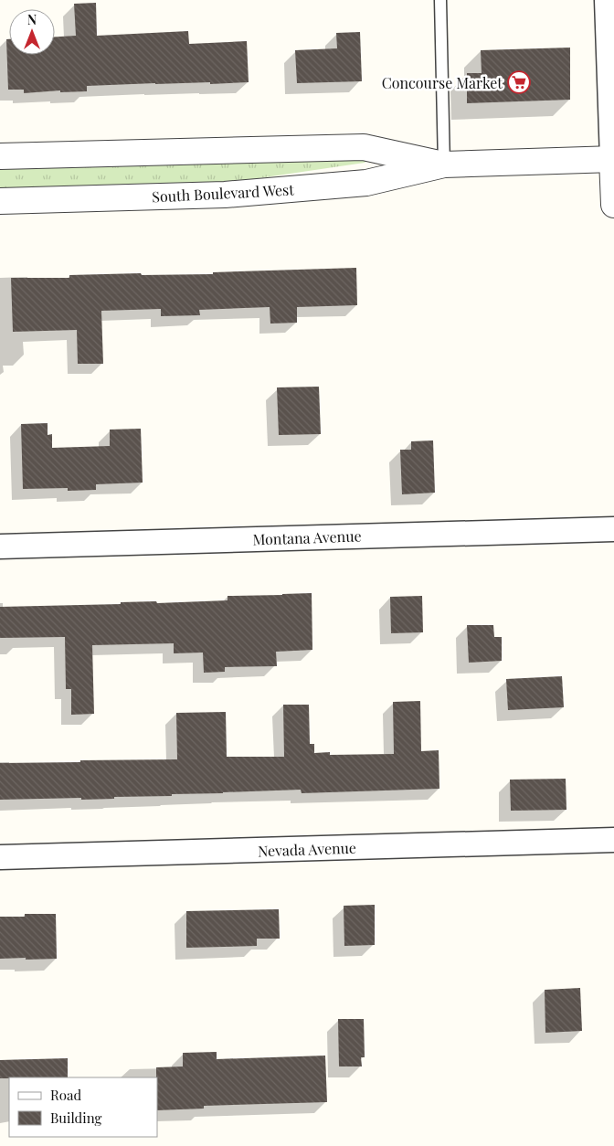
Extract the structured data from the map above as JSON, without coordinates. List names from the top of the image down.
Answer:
{
  "streets": {
    "street": ["South Boulevard West", "Montana Avenue", "Nevada Avenue"]
  },
  "places": {
    "supermarket": ["Concourse Market"]
  },
  "legend": ["Road", "Building"],
  "north": "top"
}
